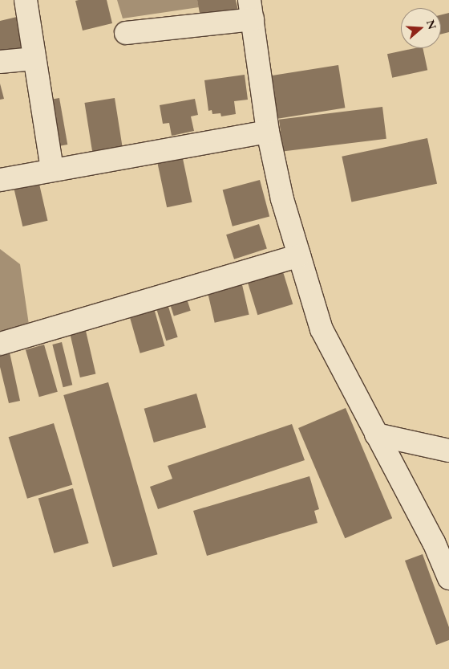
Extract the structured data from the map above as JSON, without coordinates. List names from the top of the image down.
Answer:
{
  "north": "right"
}
